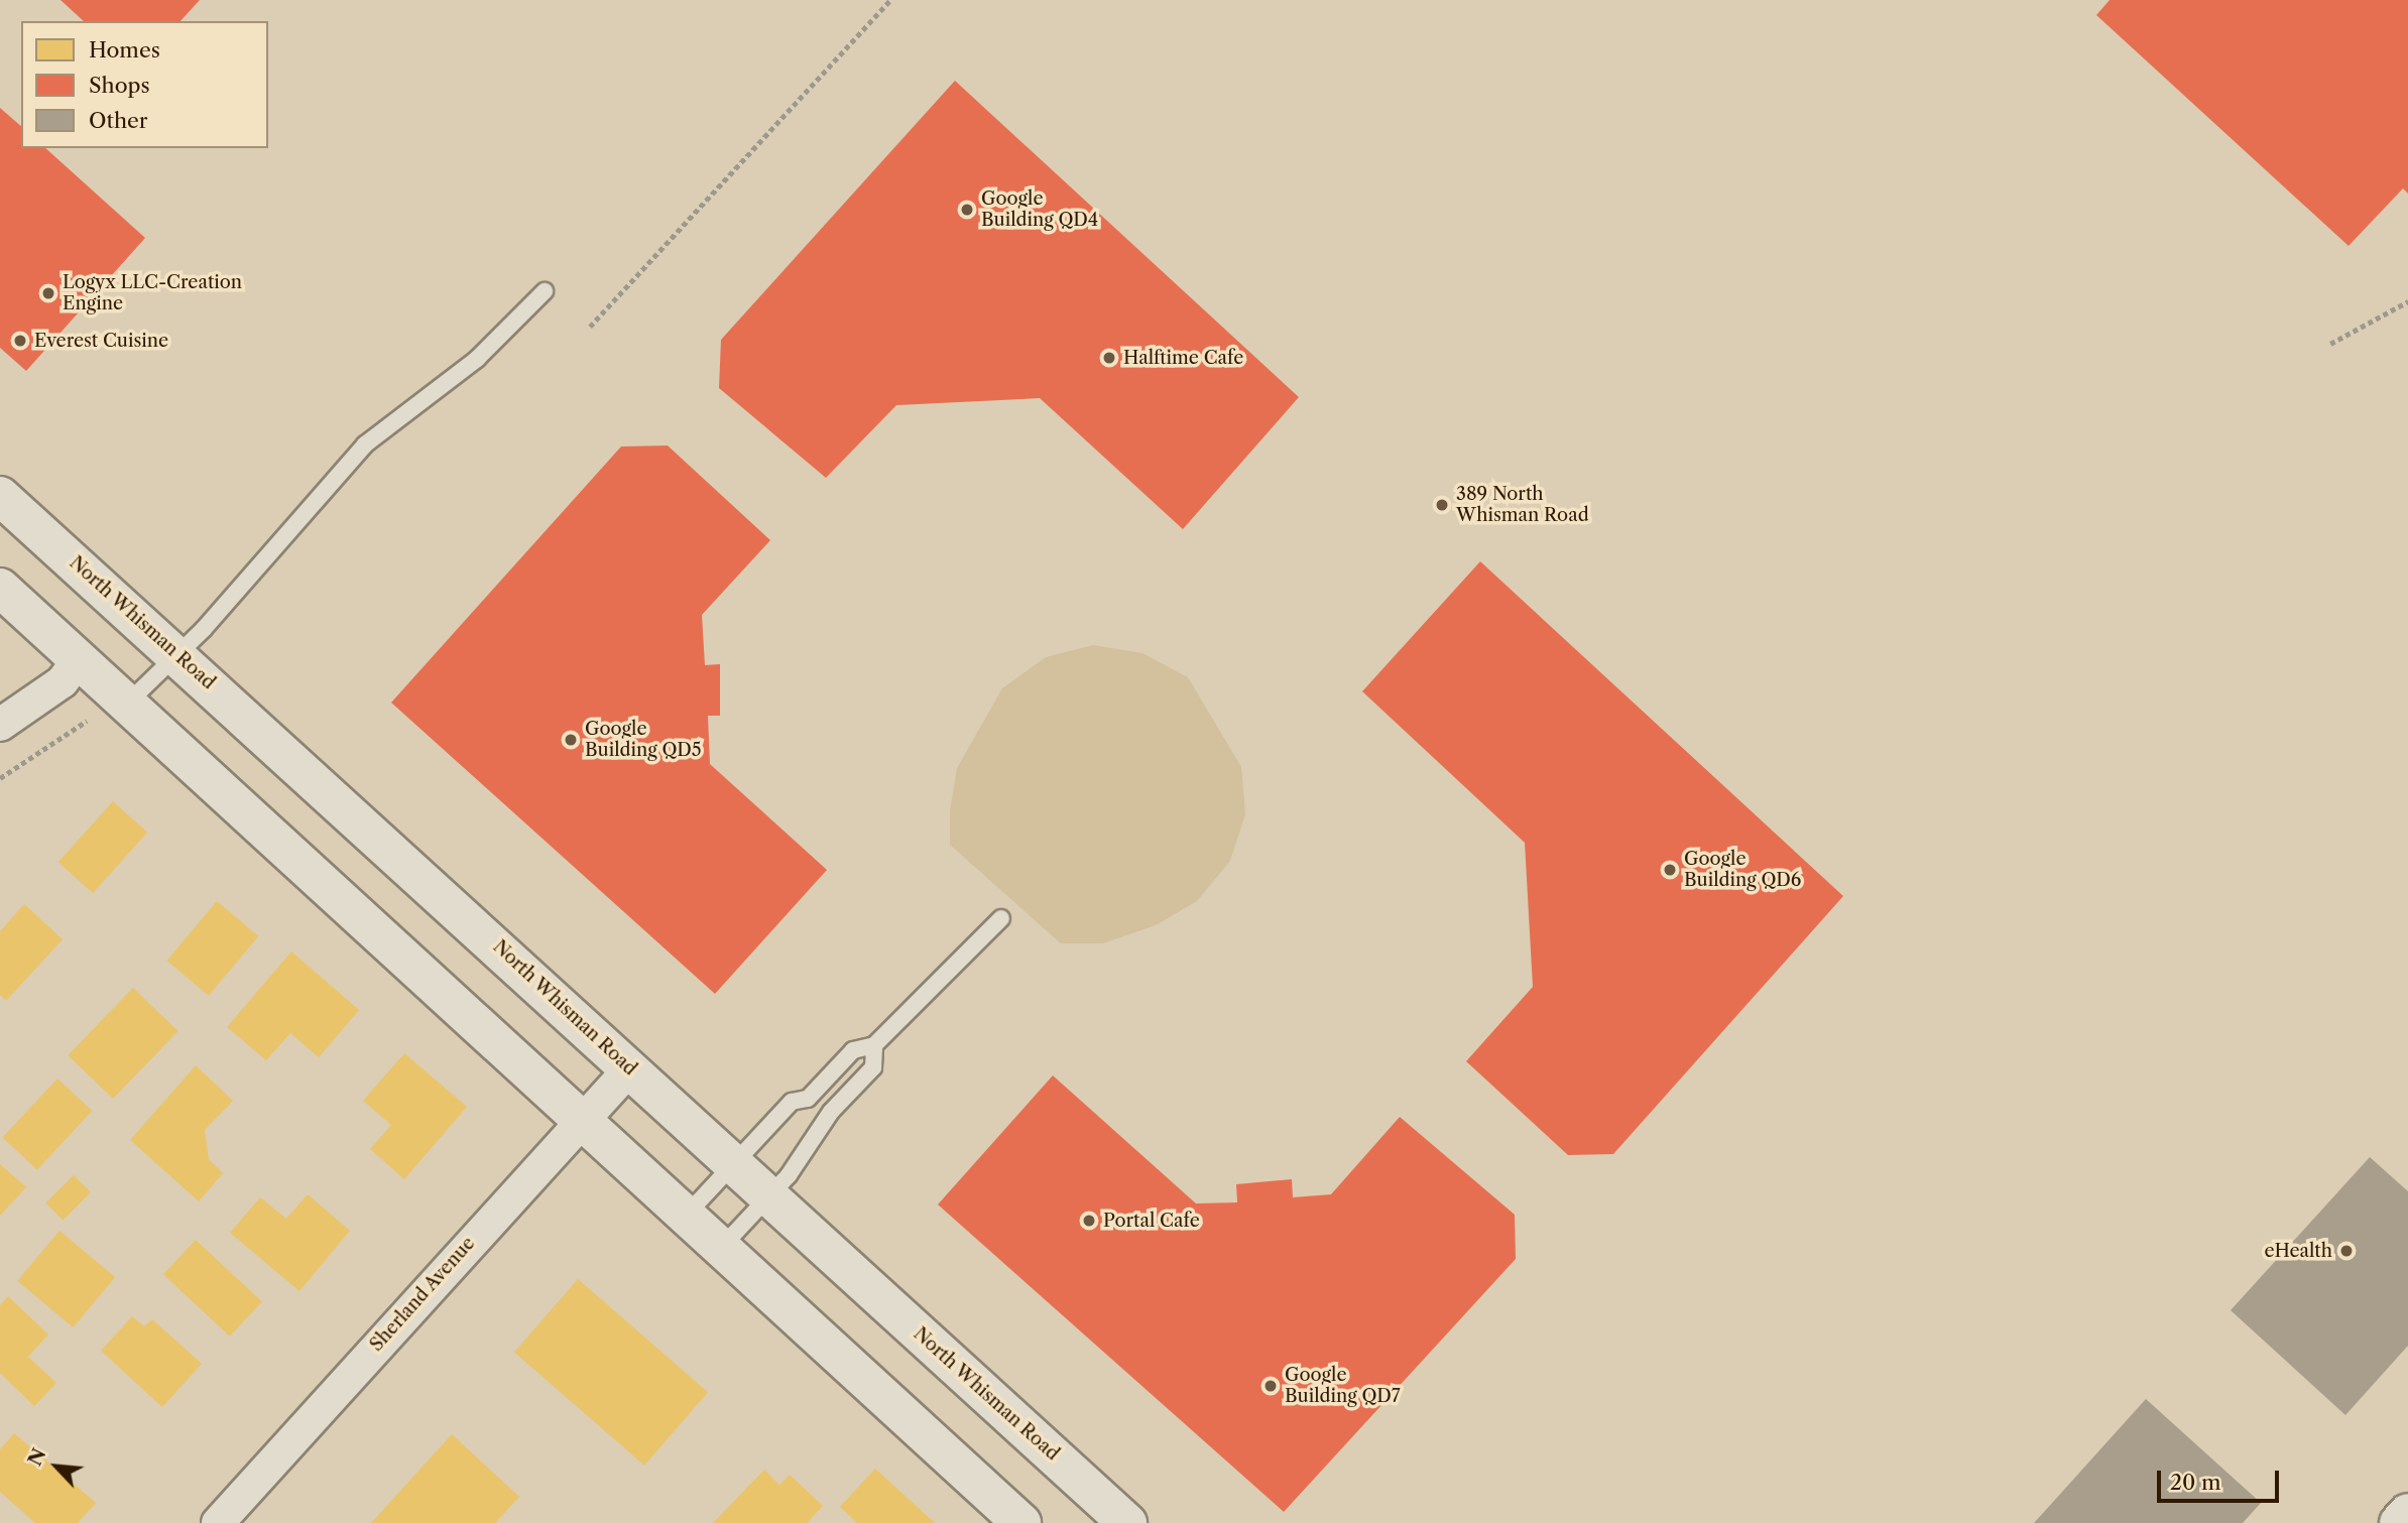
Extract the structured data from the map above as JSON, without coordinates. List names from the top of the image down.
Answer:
{
  "streets": {
    "main road": ["North Whisman Road"],
    "street": ["Sherland Avenue"]
  },
  "crossings": [
    ["North Whisman Road", "Sherland Avenue"]
  ],
  "places": [
    "Google Building QD4",
    "Logyx LLC-Creation Engine",
    "Everest Cuisine",
    "Halftime Cafe",
    "389 North Whisman Road",
    "Google Building QD5",
    "Google Building QD6",
    "Portal Cafe",
    "eHealth",
    "Google Building QD7"
  ],
  "legend": ["Homes", "Shops", "Other"],
  "scale_bar": "20 m",
  "north": "top left"
}
